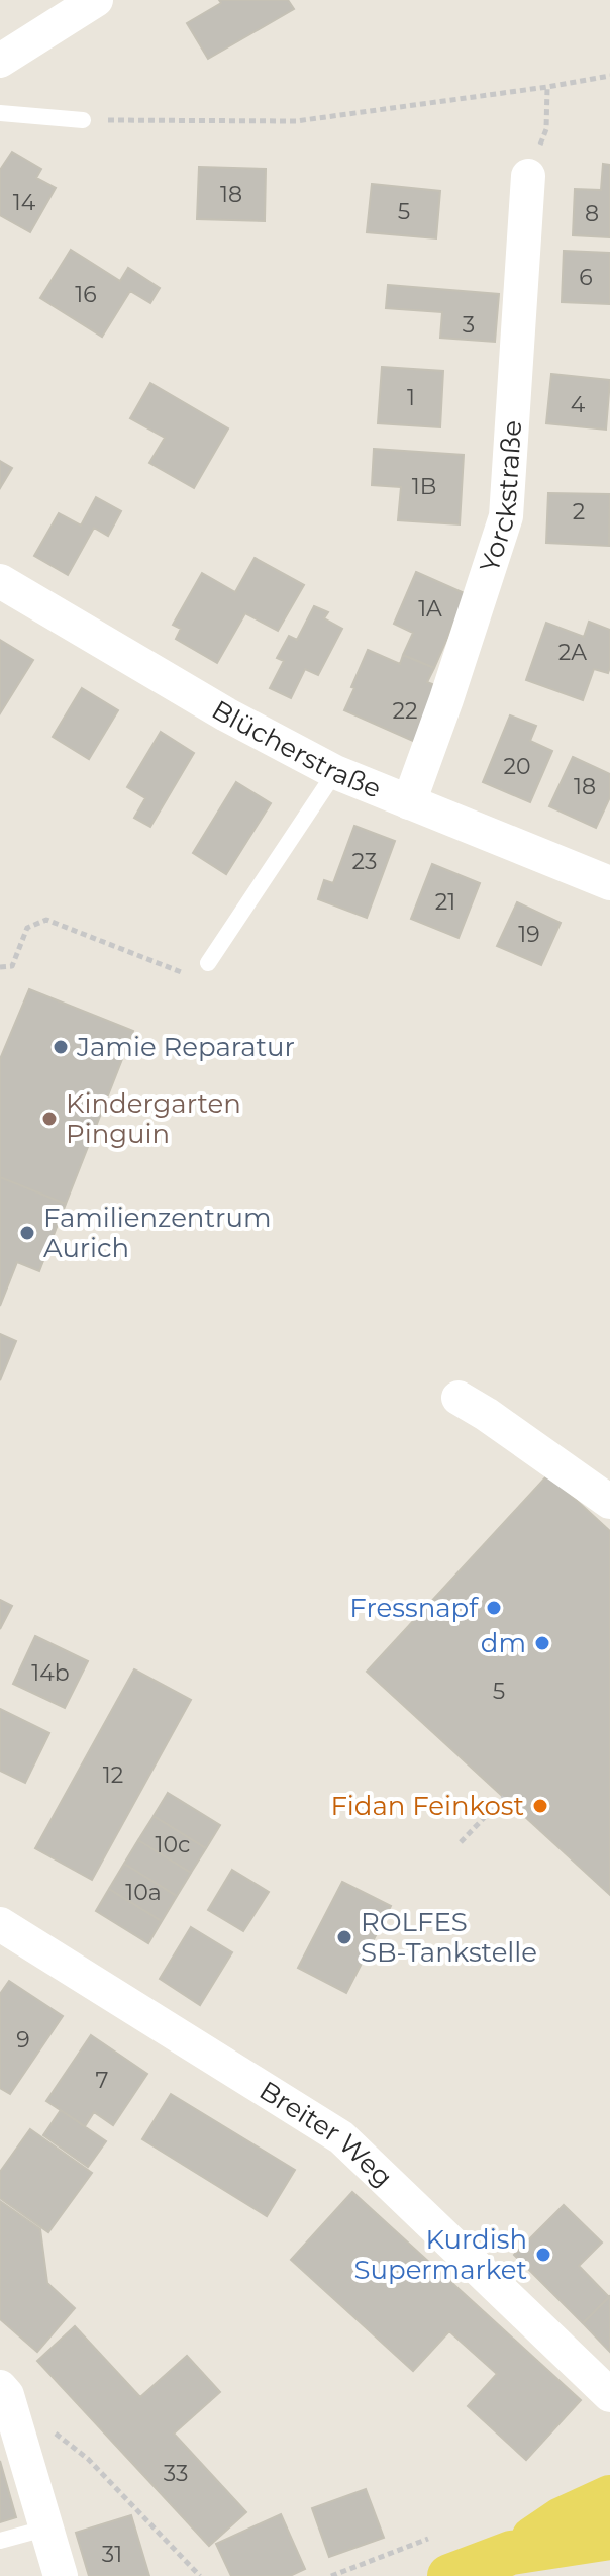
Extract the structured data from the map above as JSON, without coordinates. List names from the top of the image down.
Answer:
{
  "streets": {
    "street": ["Yorckstraße", "Blücherstraße", "Breiter Weg"]
  },
  "crossings": [
    ["Yorckstraße", "Blücherstraße"]
  ],
  "places": [
    "Jamie Reparatur",
    "Kindergarten Pinguin",
    "Familienzentrum Aurich",
    "Fressnapf",
    "dm",
    "Fidan Feinkost",
    "ROLFES SB-Tankstelle",
    "Kurdish Supermarket"
  ],
  "house_numbers": [
    "18",
    "14",
    "5",
    "8",
    "6",
    "16",
    "3",
    "1",
    "4",
    "1B",
    "2",
    "1A",
    "2A",
    "22",
    "20",
    "18",
    "23",
    "21",
    "19",
    "14b",
    "5",
    "12",
    "10c",
    "10a",
    "9",
    "7",
    "33",
    "31"
  ]
}
